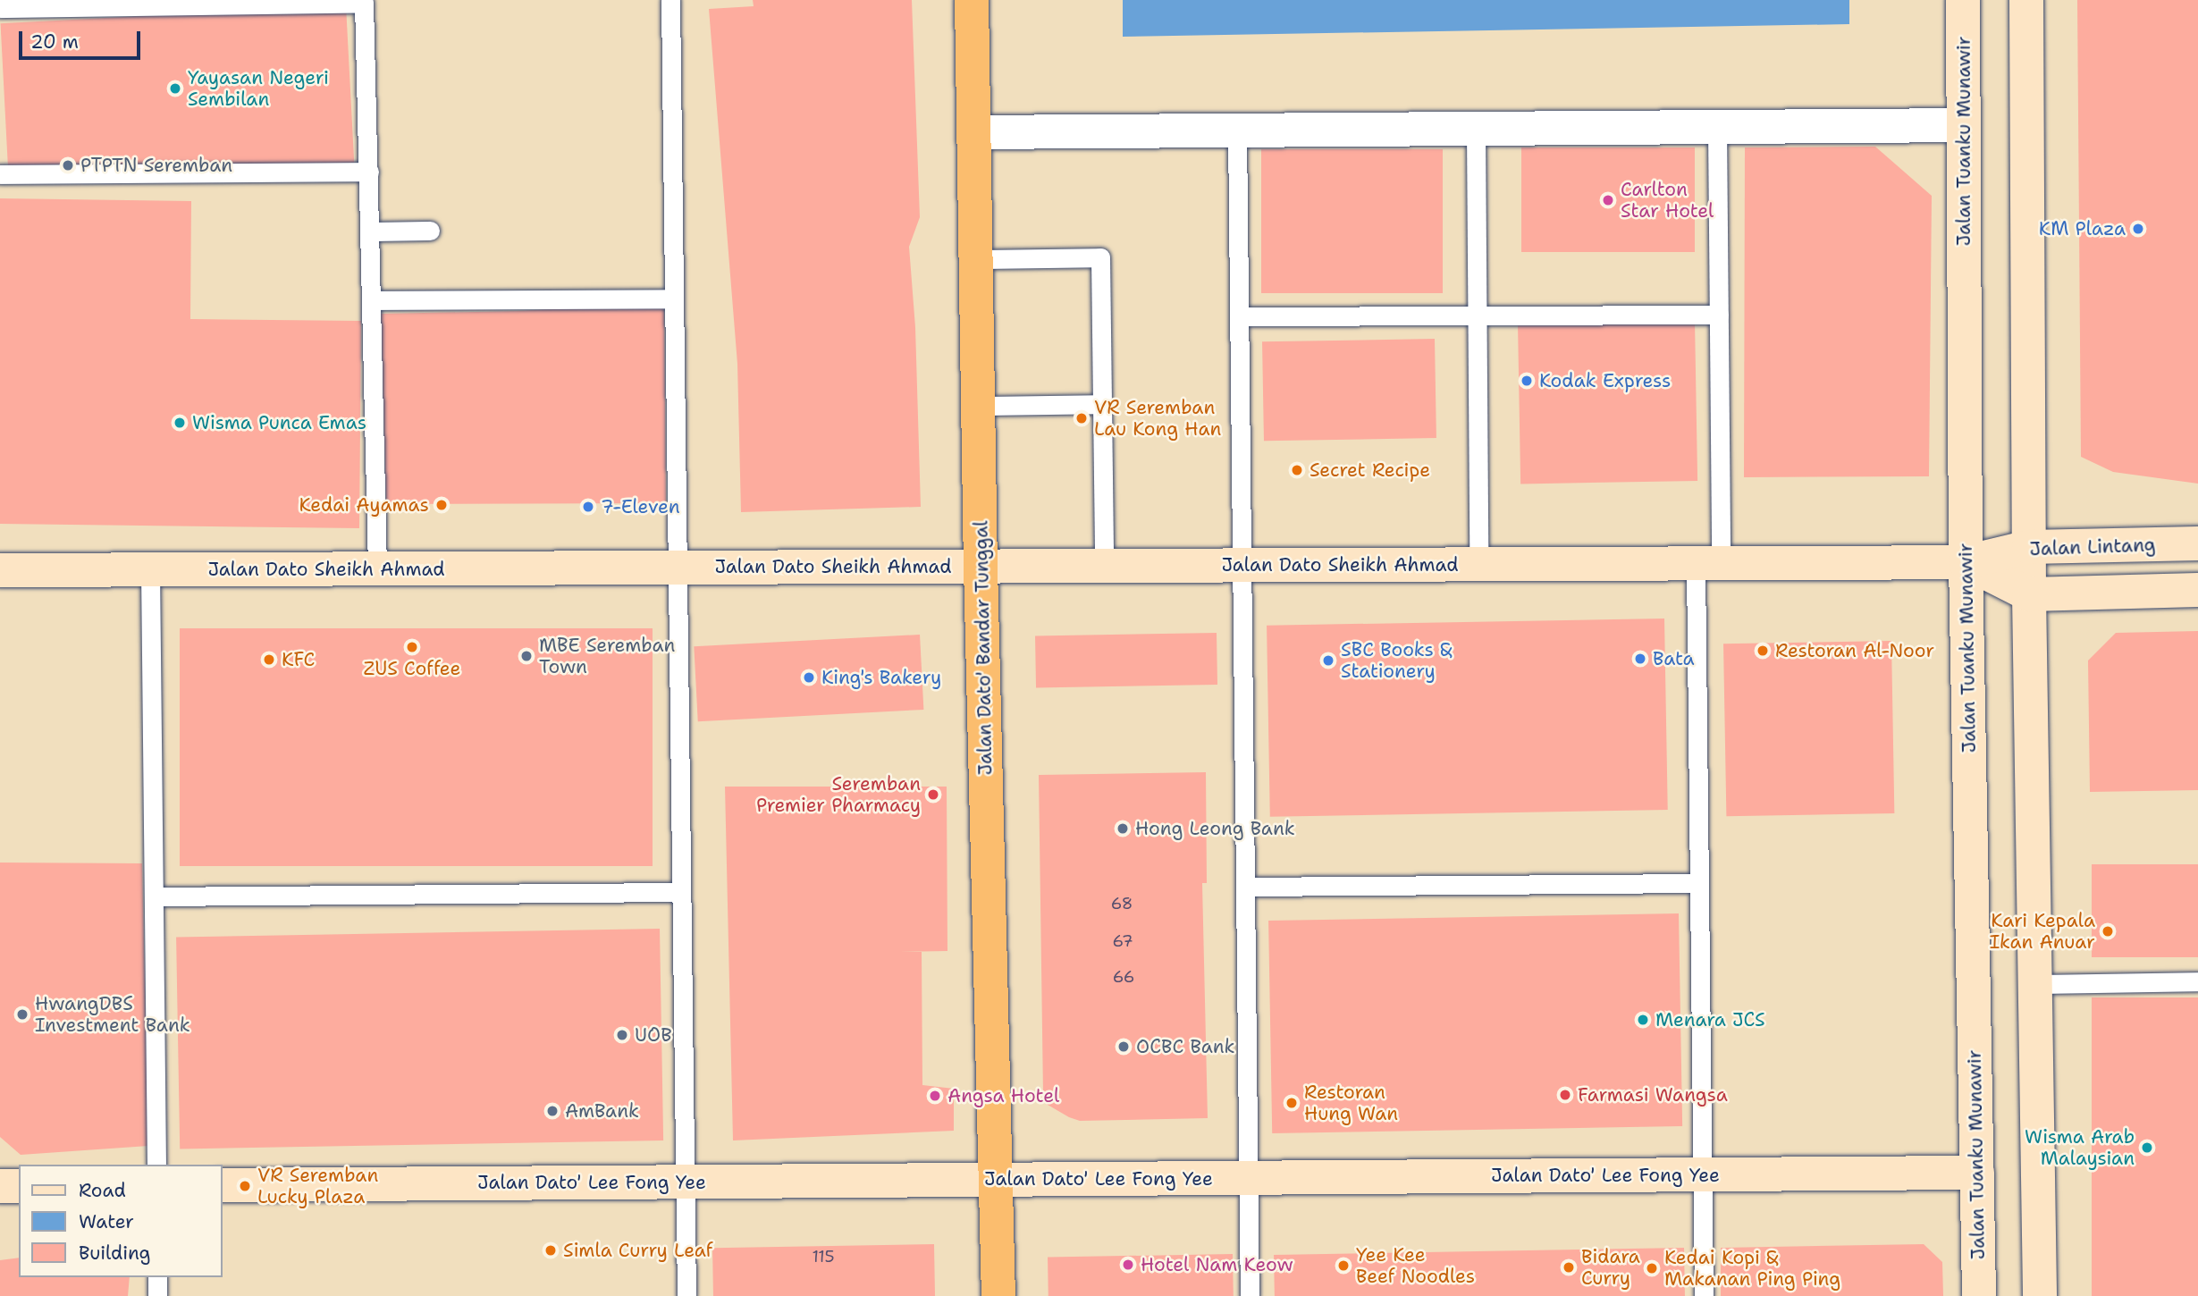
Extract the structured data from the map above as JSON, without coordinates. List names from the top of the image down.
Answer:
{
  "streets": {
    "highway": ["Jalan Dato' Bandar Tunggal"],
    "main road": [
      "Jalan Tuanku Munawir",
      "Jalan Lintang",
      "Jalan Dato Sheikh Ahmad",
      "Jalan Dato' Lee Fong Yee"
    ]
  },
  "crossings": [
    ["Jalan Tuanku Munawir", "Jalan Lintang"],
    ["Jalan Tuanku Munawir", "Jalan Dato Sheikh Ahmad"],
    ["Jalan Tuanku Munawir", "Jalan Dato' Lee Fong Yee"],
    ["Jalan Lintang", "Jalan Dato Sheikh Ahmad"],
    ["Jalan Dato Sheikh Ahmad", "Jalan Dato' Bandar Tunggal"],
    ["Jalan Dato' Bandar Tunggal", "Jalan Dato' Lee Fong Yee"]
  ],
  "places": [
    "Yayasan Negeri Sembilan",
    "PTPTN Seremban",
    "Carlton Star Hotel",
    "KM Plaza",
    "Kodak Express",
    "VR Seremban Lau Kong Han",
    "Wisma Punca Emas",
    "Secret Recipe",
    "Kedai Ayamas",
    "7-Eleven",
    "ZUS Coffee",
    "Restoran Al-Noor",
    "MBE Seremban Town",
    "Bata",
    "KFC",
    "SBC Books & Stationery",
    "King's Bakery",
    "Seremban Premier Pharmacy",
    "Hong Leong Bank",
    "Kari Kepala Ikan Anuar",
    "HwangDBS Investment Bank",
    "Menara JCS",
    "UOB",
    "OCBC Bank",
    "Farmasi Wangsa",
    "Angsa Hotel",
    "Restoran Hung Wan",
    "AmBank",
    "Wisma Arab Malaysian",
    "VR Seremban Lucky Plaza",
    "Simla Curry Leaf",
    "Hotel Nam Keow",
    "Yee Kee Beef Noodles",
    "Bidara Curry",
    "Kedai Kopi & Makanan Ping Ping"
  ],
  "house_numbers": [
    "68",
    "67",
    "66",
    "115"
  ],
  "legend": ["Road", "Water", "Building"],
  "scale_bar": "20 m"
}
